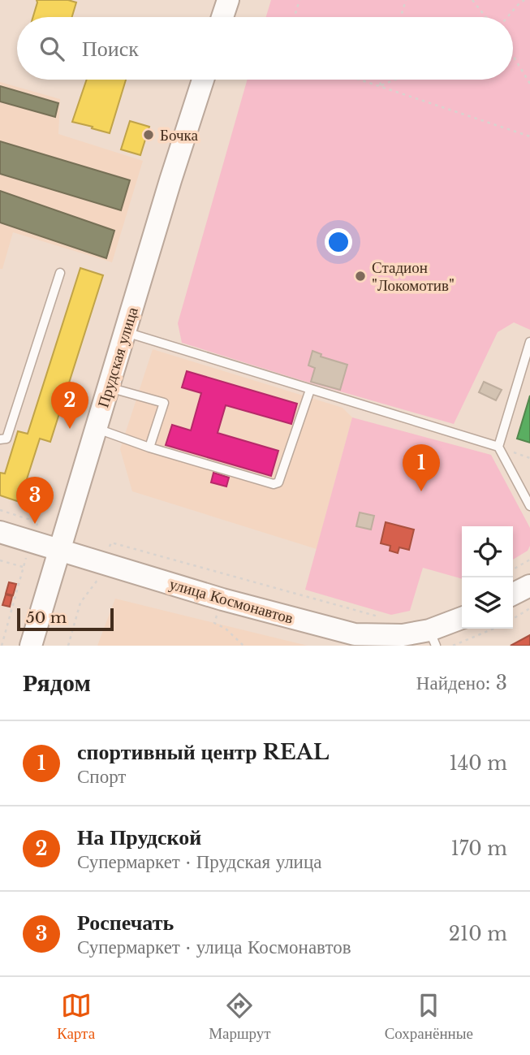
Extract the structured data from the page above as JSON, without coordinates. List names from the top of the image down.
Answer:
{
  "streets": {
    "street": ["Прудская улица", "улица Космонавтов"]
  },
  "crossings": [
    ["Прудская улица", "улица Космонавтов"]
  ],
  "places": ["Бочка", "Стадион \"Локомотив\""],
  "scale_bar": "50 m",
  "page": {
    "search": "Поиск",
    "pins": ["2", "1", "3"],
    "scale": "50 m",
    "heading": ["Рядом", "Найдено: 3"],
    "list": [
      {
        "mark": "1",
        "name": "спортивный центр REAL",
        "note": "Спорт",
        "value": "140 m"
      },
      {
        "mark": "2",
        "name": "На Прудской",
        "note": "Супермаркет · Прудская улица",
        "value": "170 m"
      },
      {
        "mark": "3",
        "name": "Роспечать",
        "note": "Супермаркет · улица Космонавтов",
        "value": "210 m"
      }
    ],
    "nav": ["Карта", "Маршрут", "Сохранённые"]
  }
}
